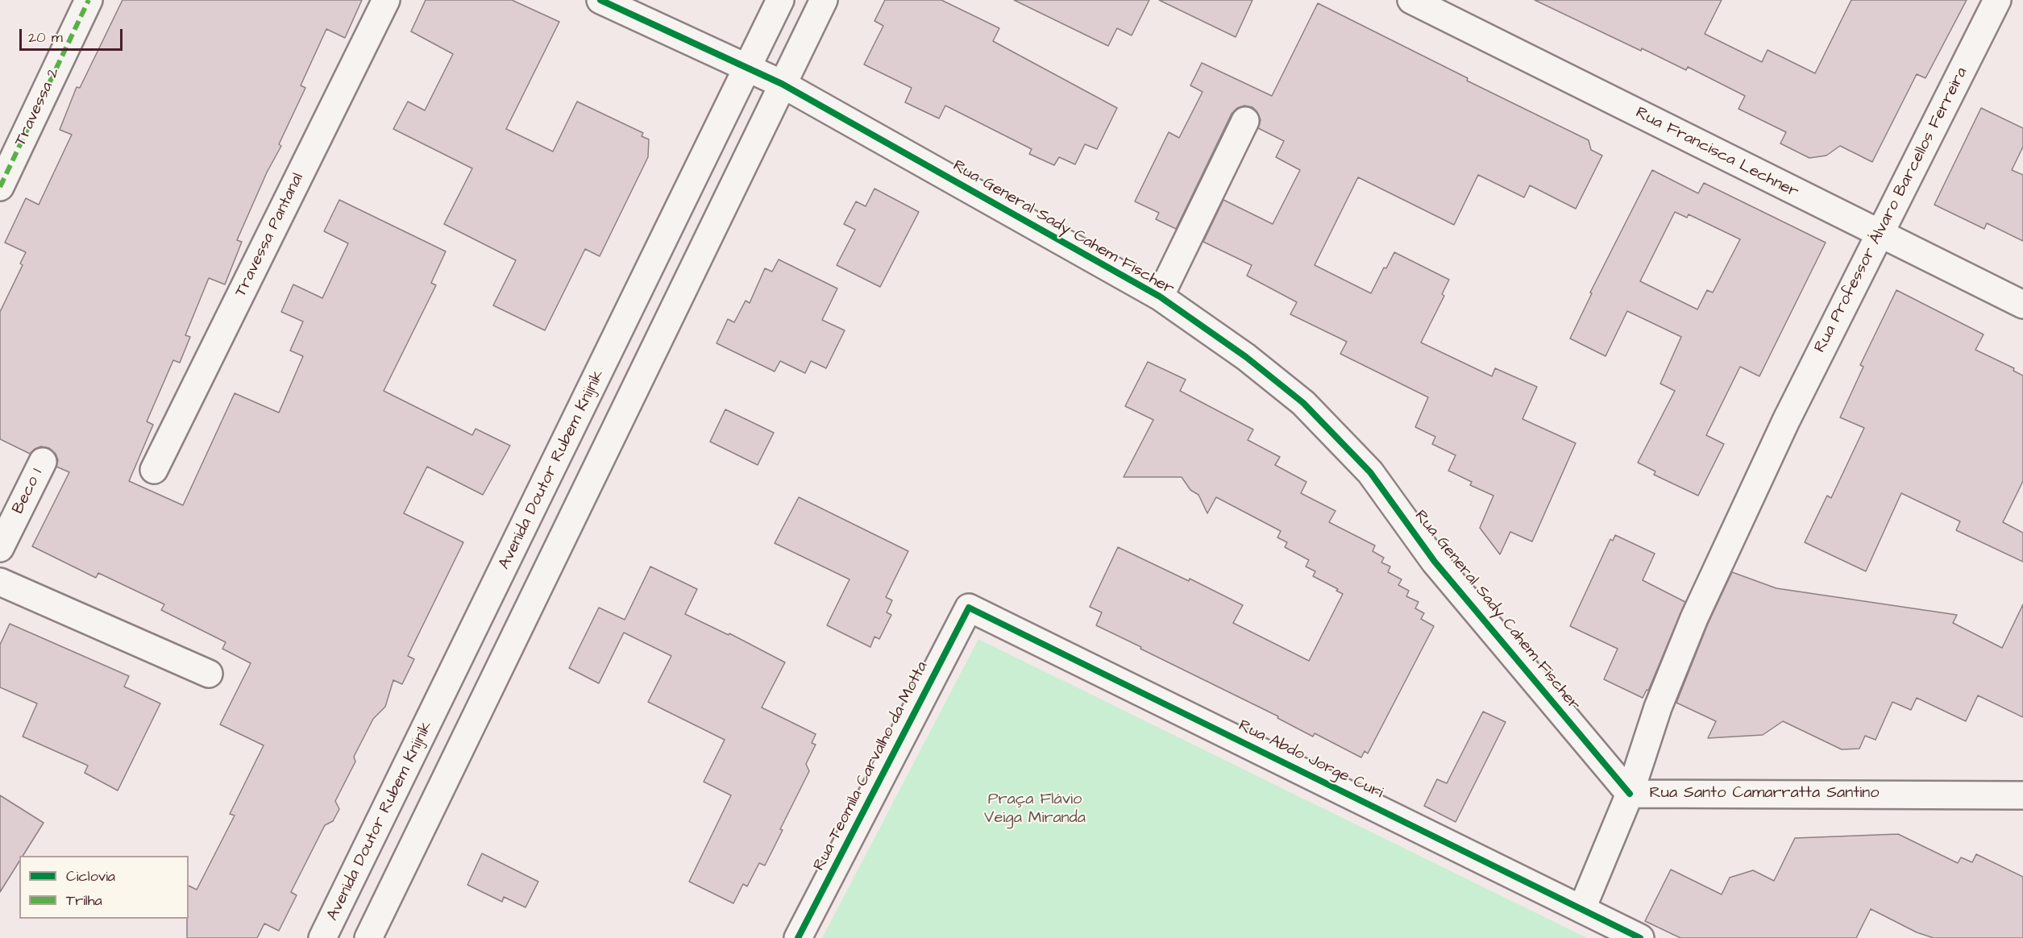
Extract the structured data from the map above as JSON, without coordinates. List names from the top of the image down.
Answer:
{
  "streets": {
    "street": [
      "Travessa 2",
      "Rua Francisca Lechner",
      "Rua Professor Álvaro Barcellos Ferreira",
      "Rua General Sady Cahem Fischer",
      "Travessa Pantanal",
      "Avenida Doutor Rubem Knijnik",
      "Beco 1",
      "Rua Abdo Jorge Curi",
      "Rua Teomila Carvalho da Motta",
      "Rua Santo Camarratta Santino"
    ]
  },
  "crossings": [
    ["Rua Francisca Lechner", "Rua Professor Álvaro Barcellos Ferreira"],
    ["Rua Professor Álvaro Barcellos Ferreira", "Rua General Sady Cahem Fischer"],
    ["Rua Professor Álvaro Barcellos Ferreira", "Rua Santo Camarratta Santino"],
    ["Rua General Sady Cahem Fischer", "Avenida Doutor Rubem Knijnik"],
    ["Rua General Sady Cahem Fischer", "Rua Santo Camarratta Santino"],
    ["Rua Abdo Jorge Curi", "Rua Teomila Carvalho da Motta"],
    ["Rua Abdo Jorge Curi", "Rua Santo Camarratta Santino"]
  ],
  "parks": ["Praça Flávio Veiga Miranda"],
  "legend": ["Ciclovia", "Trilha"],
  "scale_bar": "20 m"
}
